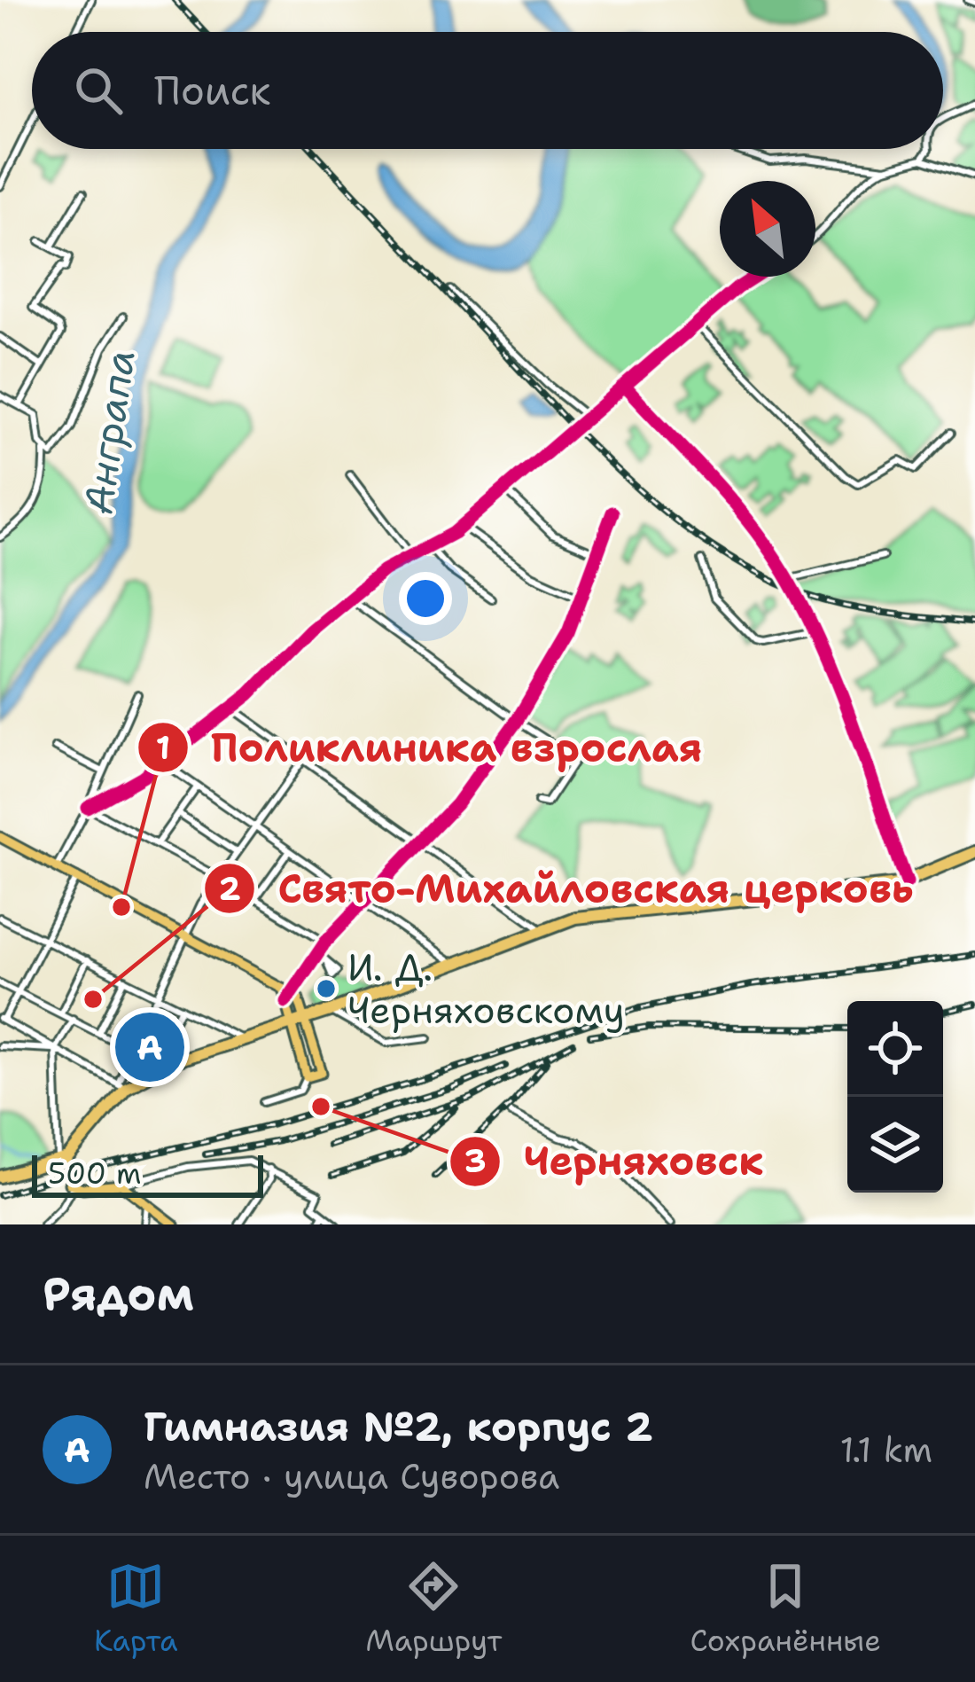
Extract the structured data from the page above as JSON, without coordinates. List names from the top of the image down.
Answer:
{
  "water": ["Анграпа"],
  "places": [
    "Поликлиника взрослая",
    "И. Д. Черняховскому",
    "Свято-Михайловская церковь",
    "Черняховск"
  ],
  "scale_bar": "500 m",
  "north": "top left",
  "page": {
    "search": "Поиск",
    "pins": "A",
    "scale": "500 m",
    "heading": "Рядом",
    "list": [
      {
        "mark": "A",
        "name": "Гимназия №2, корпус 2",
        "note": "Место · улица Суворова",
        "value": "1.1 km"
      }
    ],
    "nav": ["Карта", "Маршрут", "Сохранённые"]
  }
}
